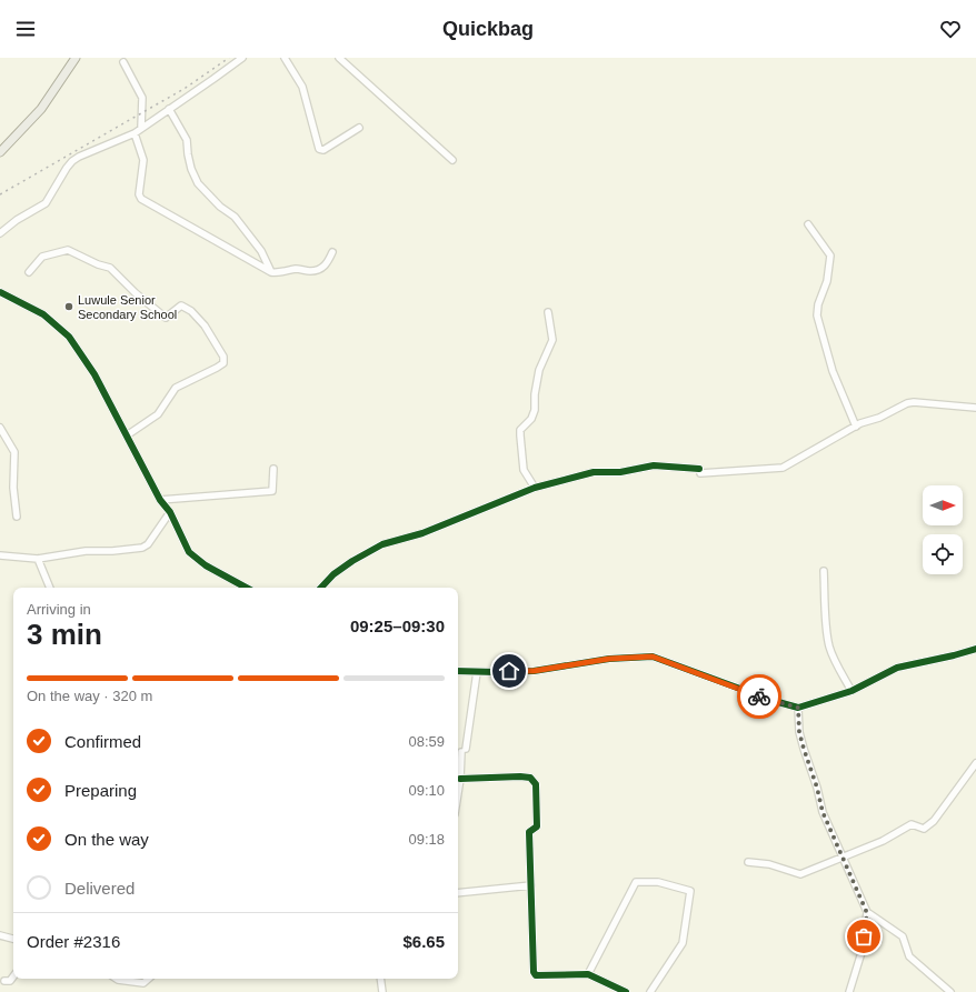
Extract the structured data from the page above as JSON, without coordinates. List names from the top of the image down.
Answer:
{
  "places": ["Luwule Senior Secondary School"],
  "north": "right",
  "page": {
    "header": "Quickbag",
    "heading": ["3 min", "Arriving in", "09:25–09:30"],
    "panel": ["Order #2316", "$6.65"],
    "bar": "On the way · 320 m",
    "list": [
      ["Confirmed", "08:59"],
      ["Preparing", "09:10"],
      ["On the way", "09:18"],
      "Delivered"
    ]
  }
}
